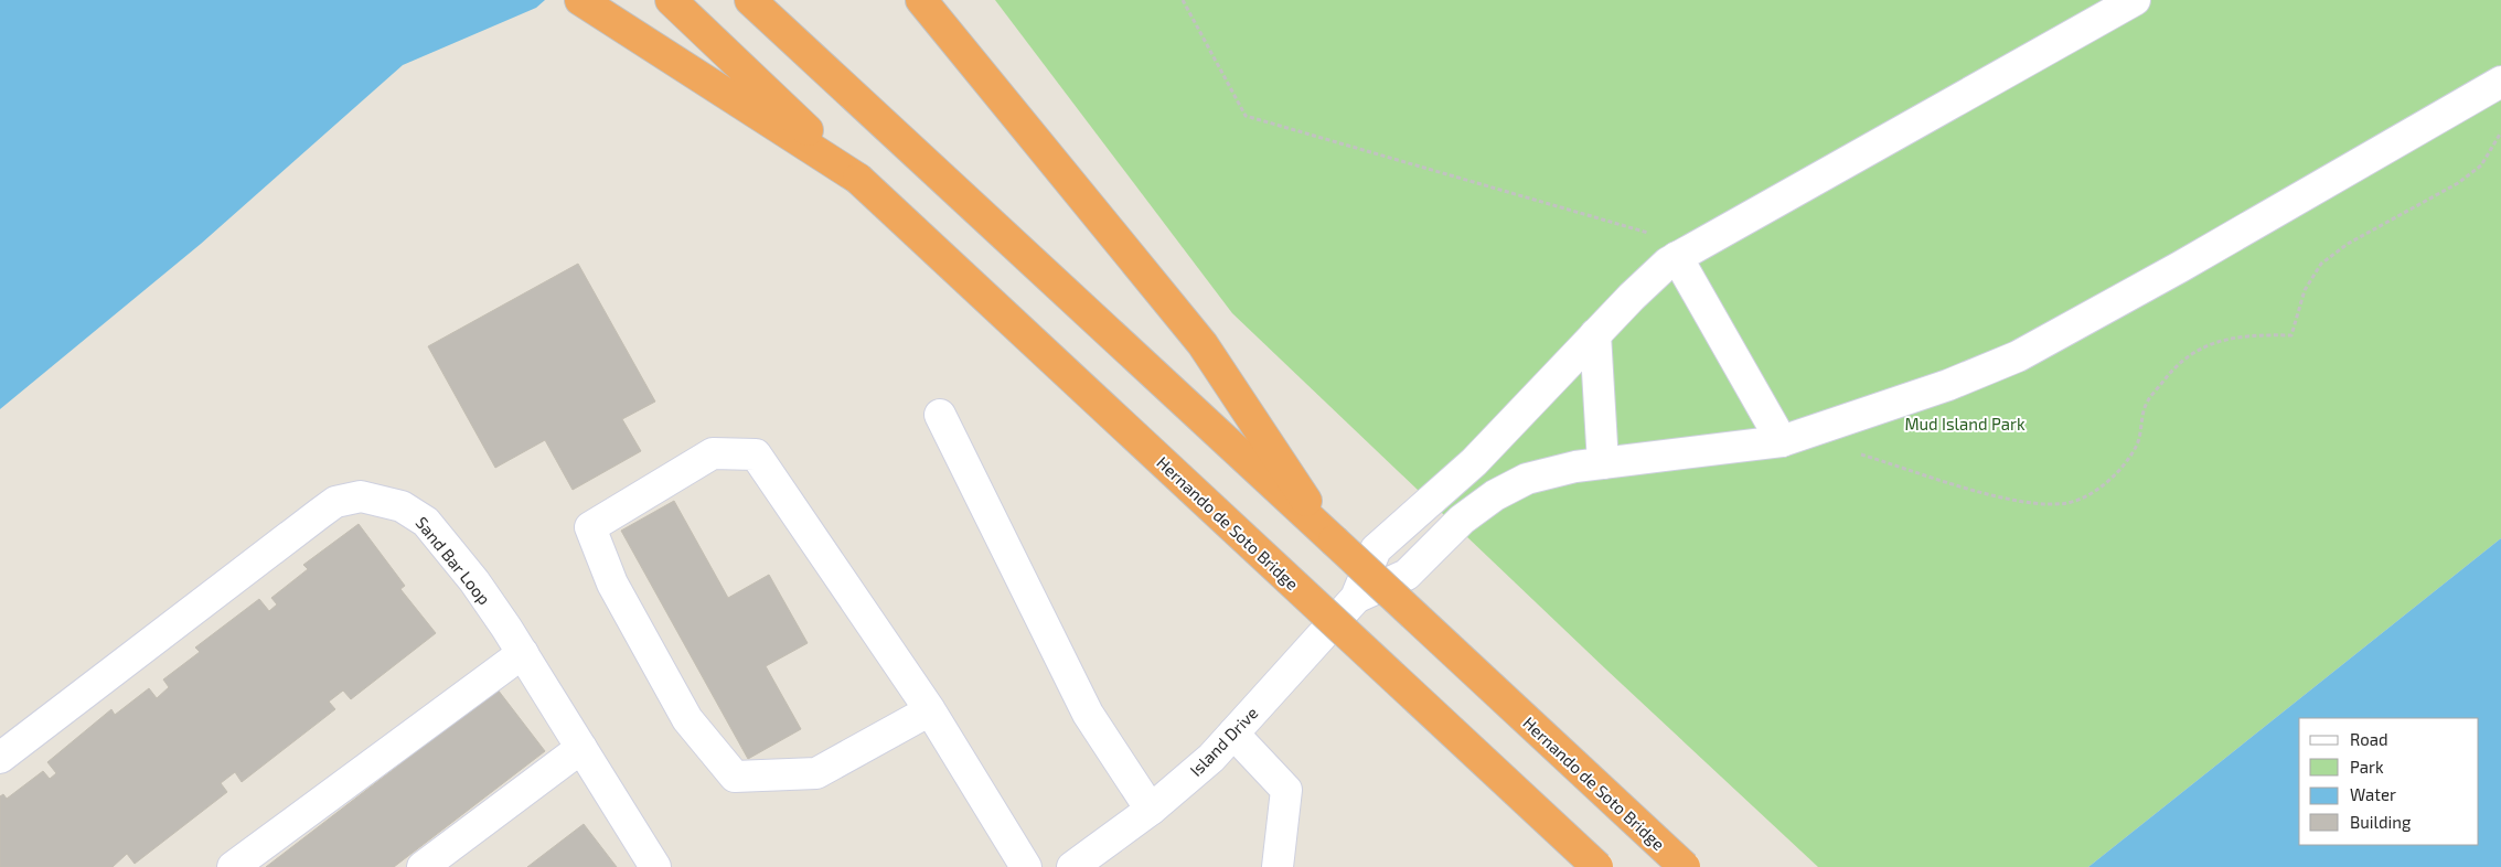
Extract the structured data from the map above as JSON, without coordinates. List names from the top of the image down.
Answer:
{
  "streets": {
    "highway": ["Hernando de Soto Bridge"],
    "street": ["Sand Bar Loop", "Island Drive"]
  },
  "parks": ["Mud Island Park"],
  "legend": [
    "Road",
    "Park",
    "Water",
    "Building"
  ]
}
